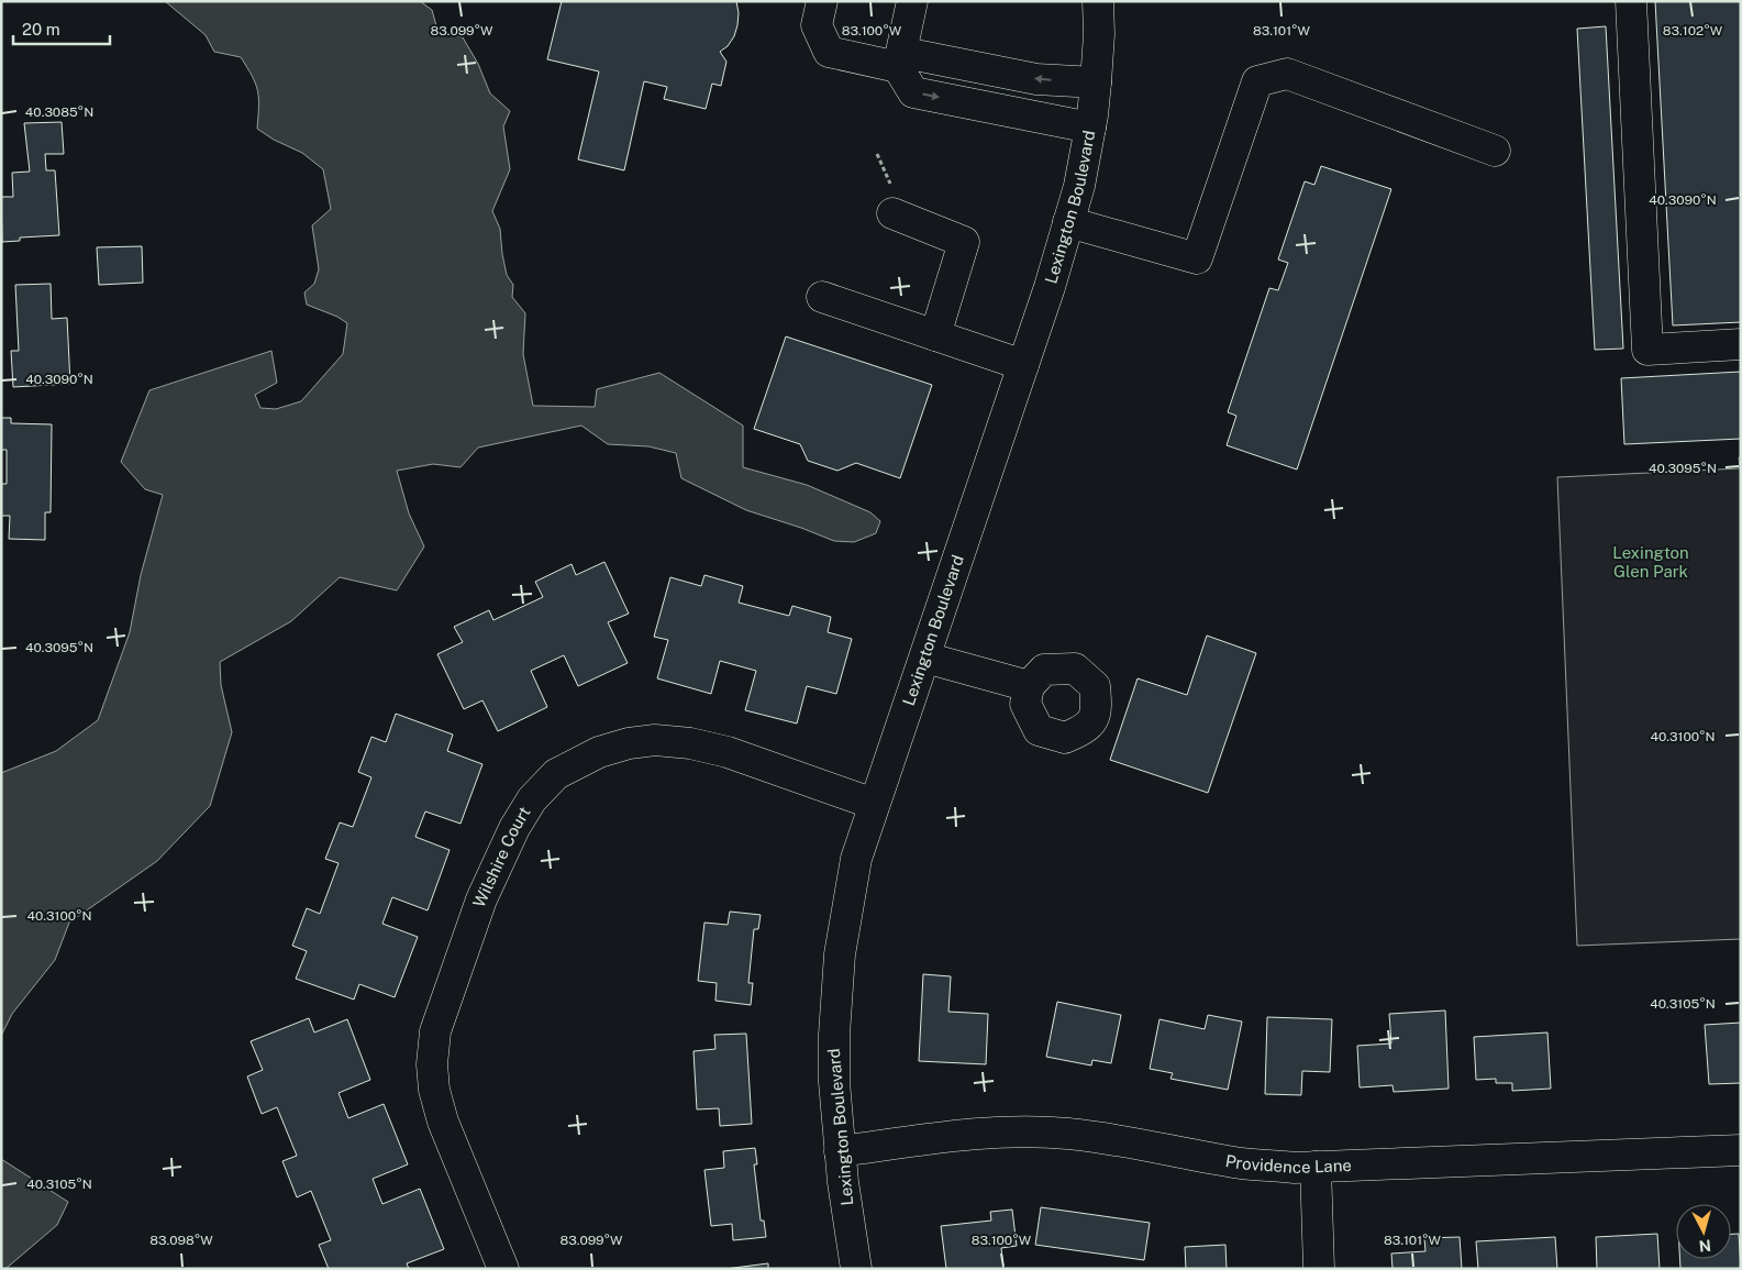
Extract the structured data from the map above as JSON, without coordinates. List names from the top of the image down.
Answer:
{
  "streets": {
    "street": ["Lexington Boulevard", "Wilshire Court", "Providence Lane"]
  },
  "crossings": [
    ["Lexington Boulevard", "Wilshire Court"],
    ["Lexington Boulevard", "Providence Lane"]
  ],
  "parks": ["Lexington Glen Park"],
  "scale_bar": "20 m",
  "north": "bottom",
  "coordinates": [
    "83.099°W",
    "83.100°W",
    "83.101°W",
    "83.102°W",
    "40.3085°N",
    "40.3090°N",
    "40.3095°N",
    "40.3100°N",
    "40.3105°N",
    "83.098°W"
  ]
}
